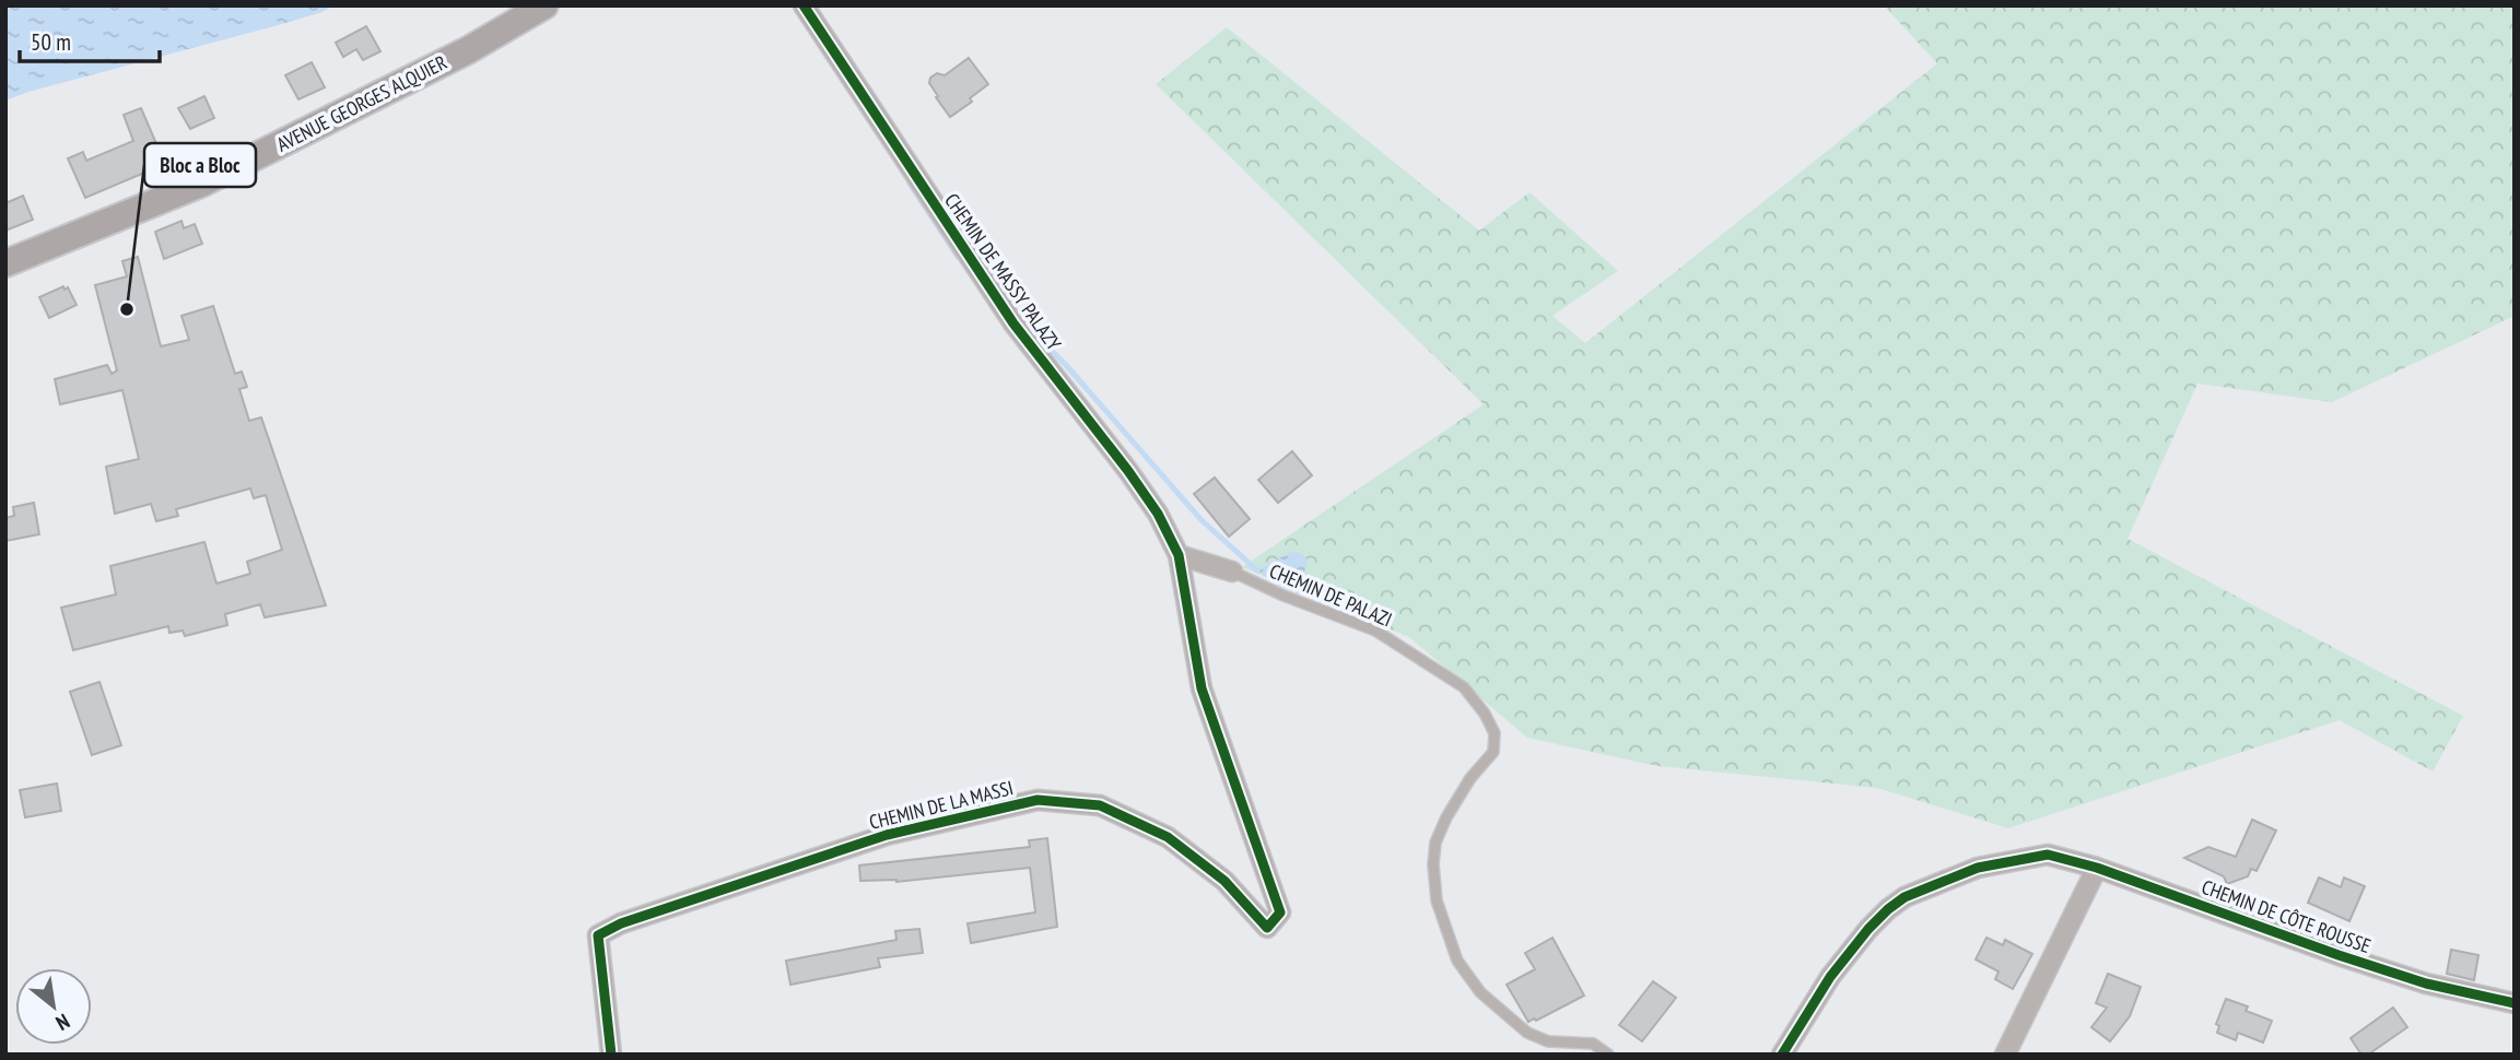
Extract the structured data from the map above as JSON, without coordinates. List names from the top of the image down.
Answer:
{
  "streets": {
    "main road": ["AVENUE GEORGES ALQUIER"],
    "street": ["CHEMIN DE MASSY PALAZY", "CHEMIN DE LA MASSI", "CHEMIN DE CÔTE ROUSSE"],
    "lane": ["CHEMIN DE PALAZI"]
  },
  "crossings": [
    ["CHEMIN DE MASSY PALAZY", "CHEMIN DE LA MASSI"]
  ],
  "places": ["Bloc a Bloc"],
  "scale_bar": "50 m",
  "north": "bottom right"
}
